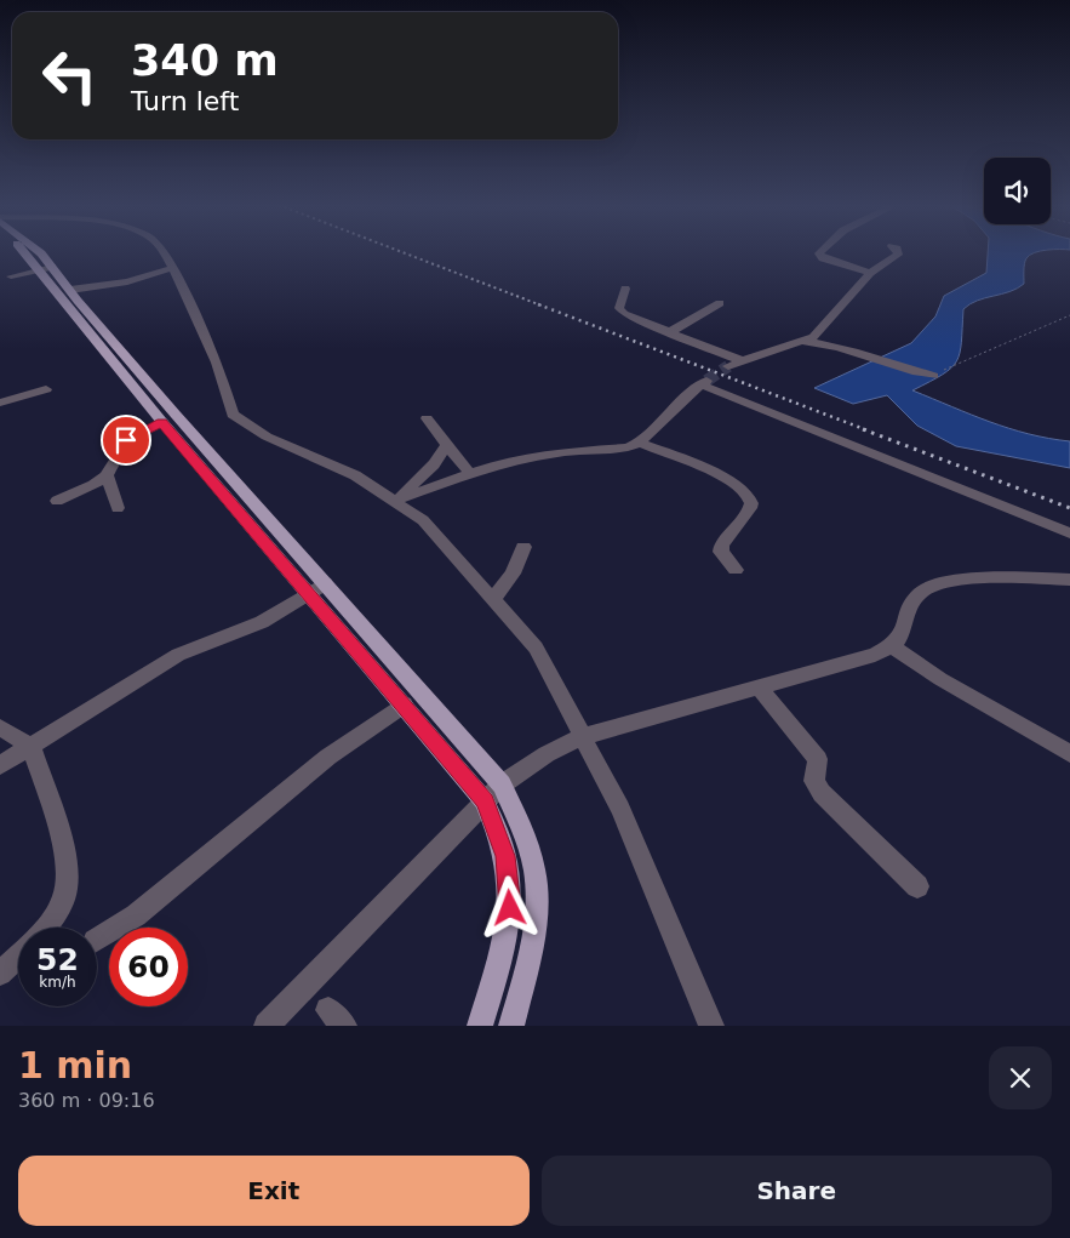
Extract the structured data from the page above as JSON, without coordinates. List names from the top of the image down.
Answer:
{
  "page": {
    "turn": ["340 m", "Turn left"],
    "speed": "52 km/h",
    "limit": "60",
    "heading": ["1 min", "360 m · 09:16"],
    "buttons": ["Exit", "Share"]
  }
}
